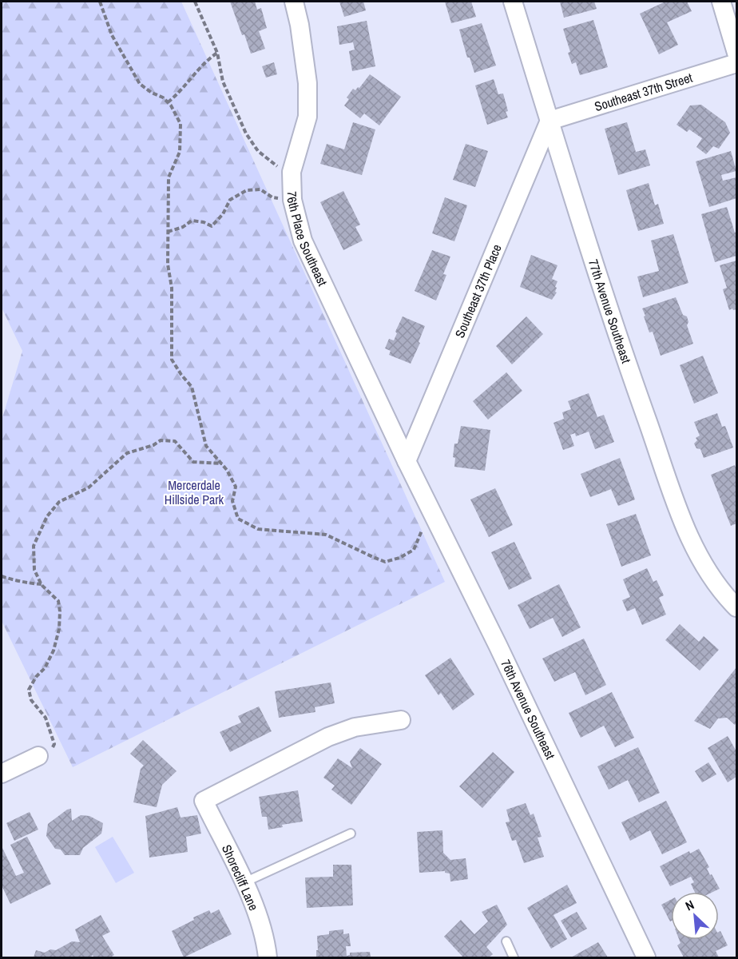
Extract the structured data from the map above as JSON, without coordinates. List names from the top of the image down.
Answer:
{
  "streets": {
    "street": [
      "Southeast 37th Street",
      "76th Place Southeast",
      "Southeast 37th Place",
      "77th Avenue Southeast",
      "76th Avenue Southeast",
      "Shorecliff Lane"
    ]
  },
  "crossings": [
    ["Southeast 37th Street", "Southeast 37th Place"],
    ["Southeast 37th Street", "77th Avenue Southeast"],
    ["76th Place Southeast", "Southeast 37th Place"],
    ["76th Place Southeast", "76th Avenue Southeast"],
    ["Southeast 37th Place", "77th Avenue Southeast"],
    ["Southeast 37th Place", "76th Avenue Southeast"]
  ],
  "parks": ["Mercerdale Hillside Park"],
  "north": "top left"
}
